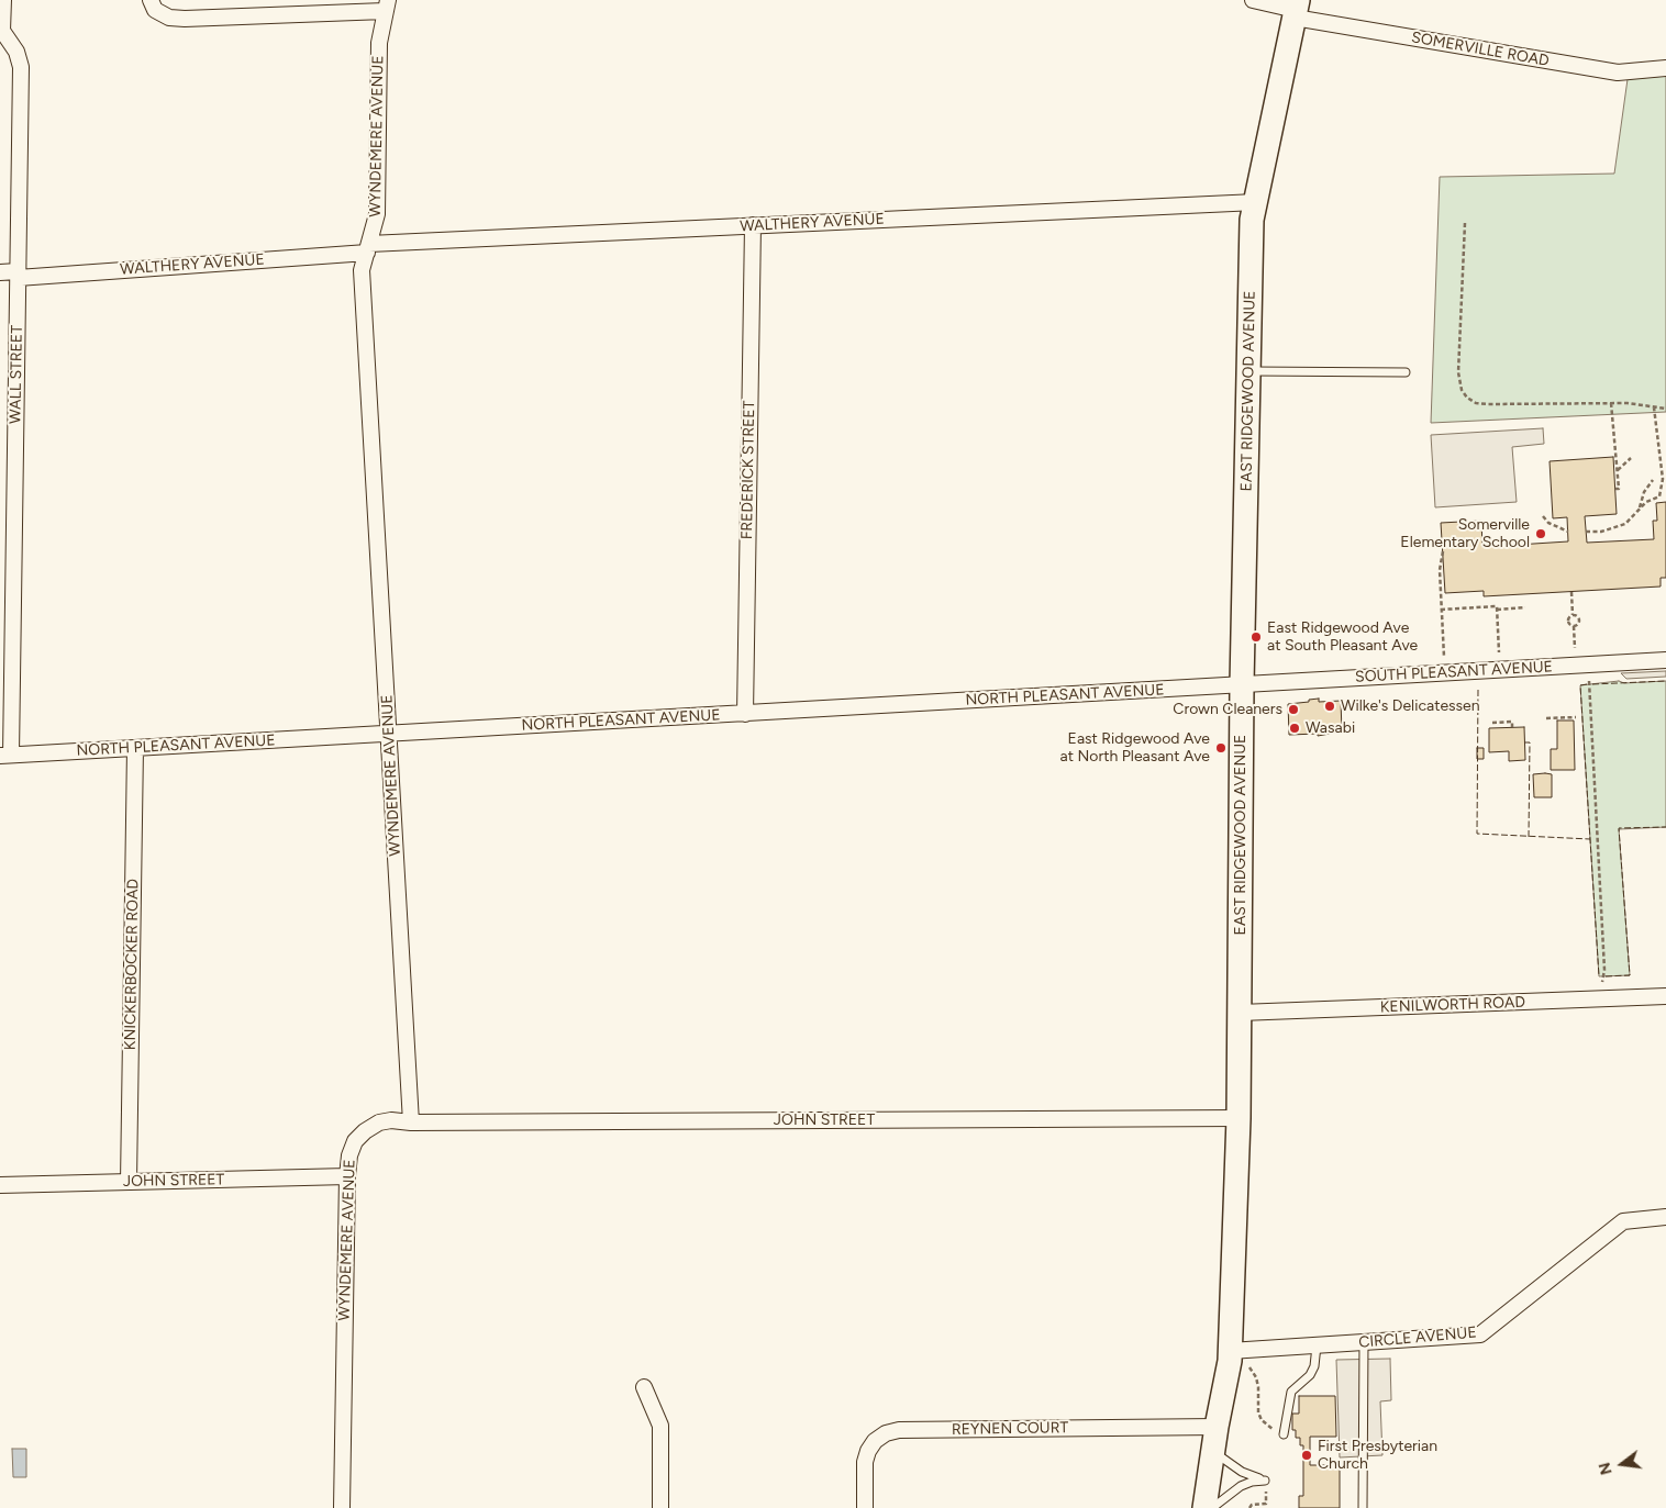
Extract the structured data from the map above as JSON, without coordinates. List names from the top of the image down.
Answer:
{
  "streets": {
    "main road": ["EAST RIDGEWOOD AVENUE"],
    "street": [
      "SOMERVILLE ROAD",
      "WYNDEMERE AVENUE",
      "WALTHERY AVENUE",
      "WALL STREET",
      "FREDERICK STREET",
      "SOUTH PLEASANT AVENUE",
      "NORTH PLEASANT AVENUE",
      "KNICKERBOCKER ROAD",
      "KENILWORTH ROAD",
      "JOHN STREET",
      "CIRCLE AVENUE",
      "REYNEN COURT"
    ]
  },
  "crossings": [
    ["SOMERVILLE ROAD", "EAST RIDGEWOOD AVENUE"],
    ["WYNDEMERE AVENUE", "WALTHERY AVENUE"],
    ["WYNDEMERE AVENUE", "NORTH PLEASANT AVENUE"],
    ["WYNDEMERE AVENUE", "JOHN STREET"],
    ["WALTHERY AVENUE", "WALL STREET"],
    ["WALTHERY AVENUE", "EAST RIDGEWOOD AVENUE"],
    ["WALTHERY AVENUE", "FREDERICK STREET"],
    ["WALL STREET", "NORTH PLEASANT AVENUE"],
    ["EAST RIDGEWOOD AVENUE", "SOUTH PLEASANT AVENUE"],
    ["EAST RIDGEWOOD AVENUE", "NORTH PLEASANT AVENUE"],
    ["EAST RIDGEWOOD AVENUE", "KENILWORTH ROAD"],
    ["EAST RIDGEWOOD AVENUE", "JOHN STREET"],
    ["EAST RIDGEWOOD AVENUE", "CIRCLE AVENUE"],
    ["EAST RIDGEWOOD AVENUE", "REYNEN COURT"],
    ["FREDERICK STREET", "NORTH PLEASANT AVENUE"],
    ["SOUTH PLEASANT AVENUE", "NORTH PLEASANT AVENUE"],
    ["NORTH PLEASANT AVENUE", "KNICKERBOCKER ROAD"],
    ["KNICKERBOCKER ROAD", "JOHN STREET"]
  ],
  "places": [
    "Somerville Elementary School",
    "East Ridgewood Ave at South Pleasant Ave",
    "Wilke's Delicatessen",
    "Crown Cleaners",
    "Wasabi",
    "East Ridgewood Ave at North Pleasant Ave",
    "First Presbyterian Church"
  ],
  "north": "left"
}
